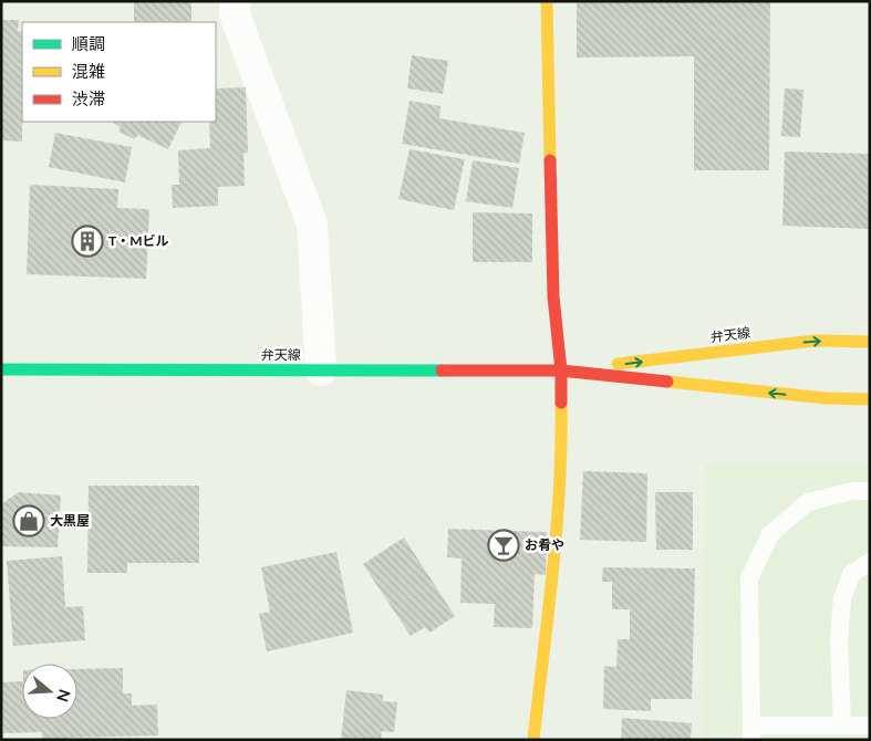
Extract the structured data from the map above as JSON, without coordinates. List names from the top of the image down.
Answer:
{
  "streets": {
    "street": ["弁天線"]
  },
  "places": {
    "building": ["T・Mビル"],
    "shop": ["大黒屋"],
    "bar": ["お肴や"]
  },
  "legend": ["順調", "混雑", "渋滞"],
  "north": "right"
}
